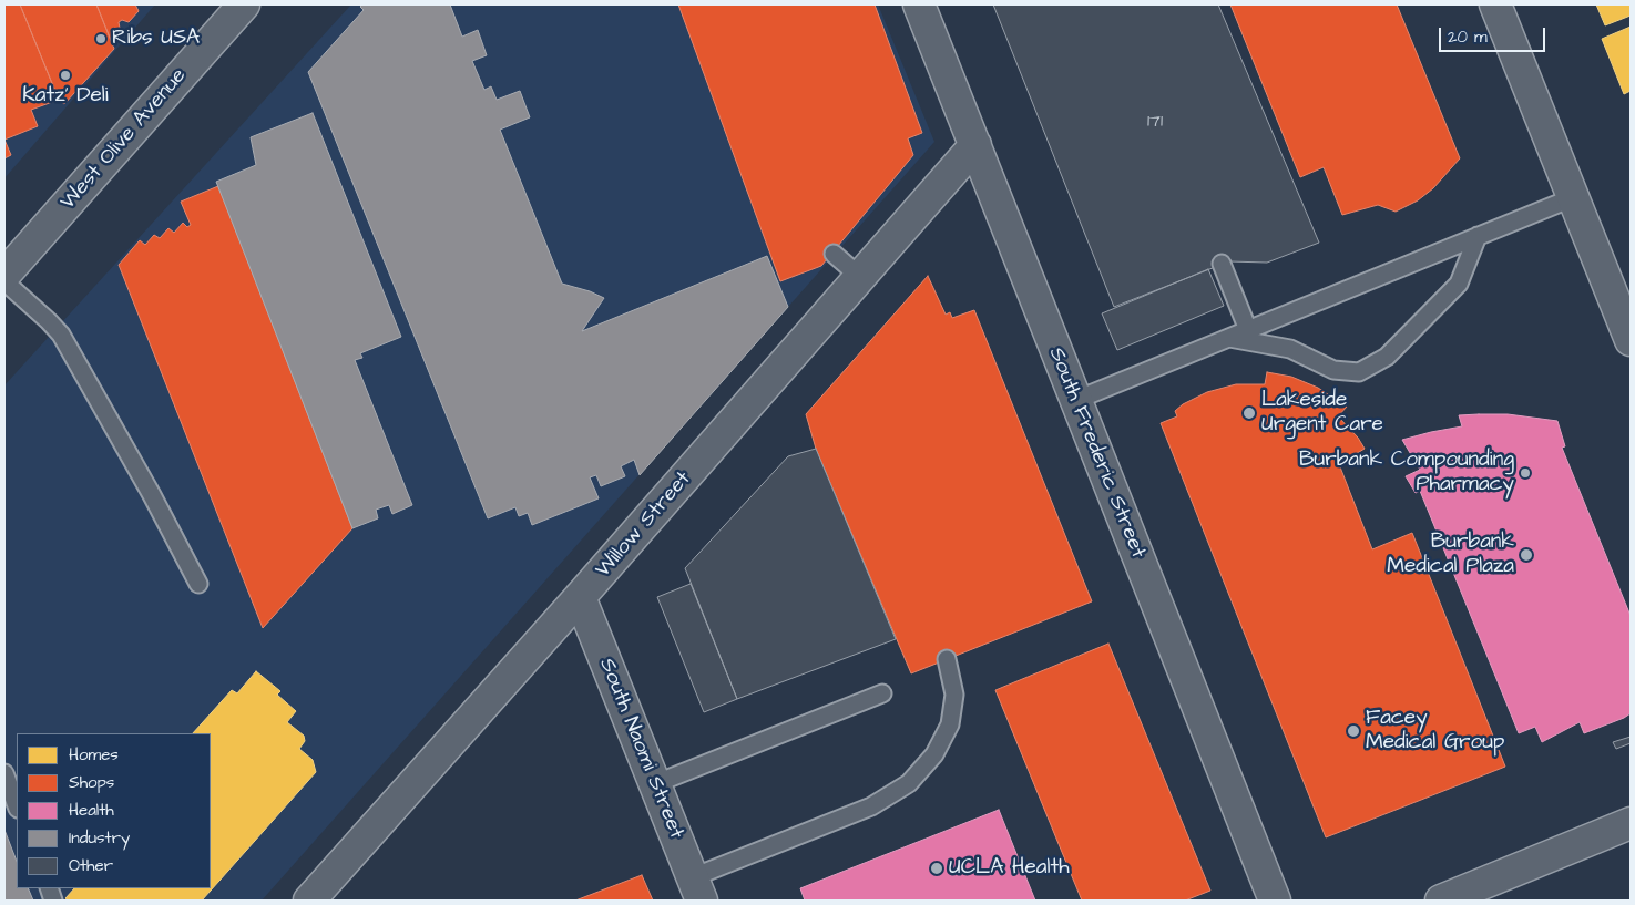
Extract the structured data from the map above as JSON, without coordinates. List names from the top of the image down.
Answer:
{
  "streets": {
    "street": [
      "West Olive Avenue",
      "South Frederic Street",
      "Willow Street",
      "South Naomi Street"
    ]
  },
  "crossings": [
    ["South Frederic Street", "Willow Street"],
    ["Willow Street", "South Naomi Street"]
  ],
  "places": [
    "Ribs USA",
    "Katz' Deli",
    "Lakeside Urgent Care",
    "Burbank Compounding Pharmacy",
    "Burbank Medical Plaza",
    "Facey Medical Group",
    "UCLA Health"
  ],
  "house_numbers": ["171"],
  "legend": [
    "Homes",
    "Shops",
    "Health",
    "Industry",
    "Other"
  ],
  "scale_bar": "20 m"
}
